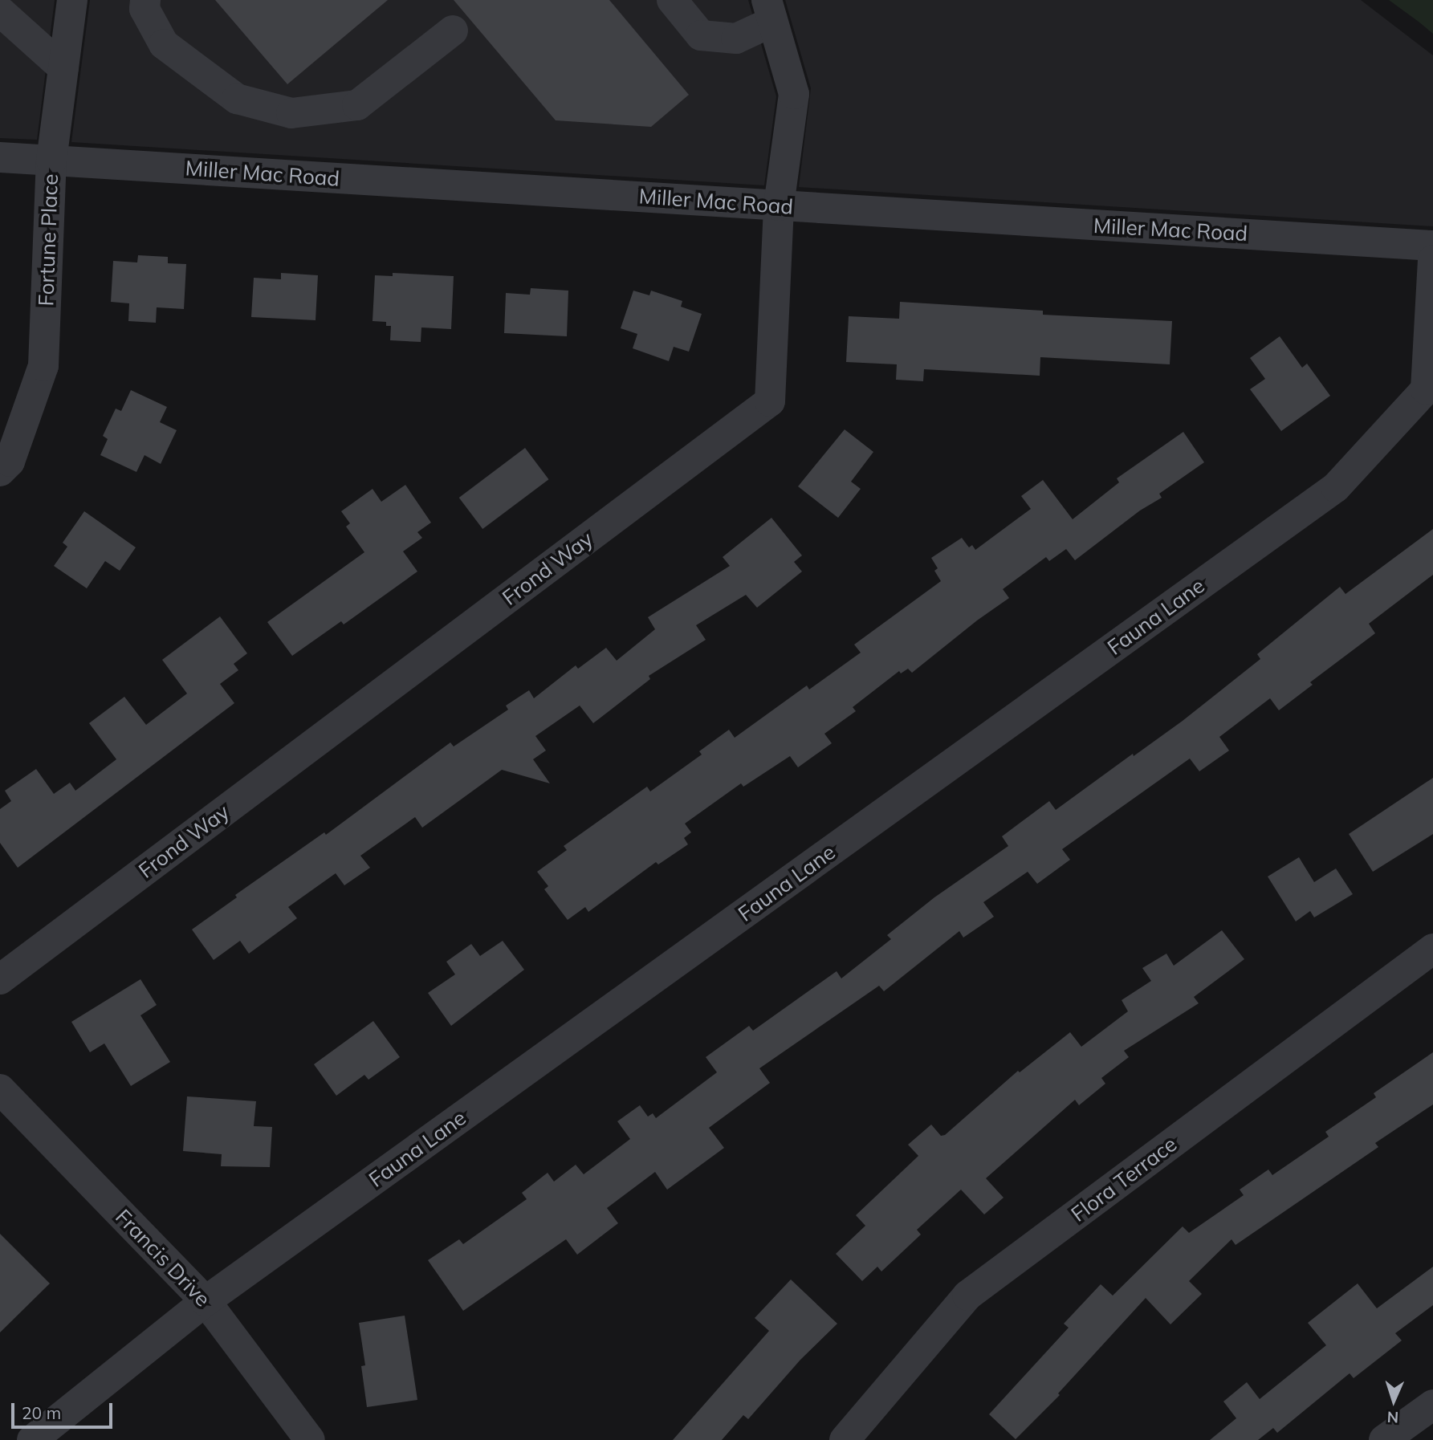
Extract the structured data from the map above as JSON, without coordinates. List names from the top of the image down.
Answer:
{
  "streets": {
    "street": [
      "Miller Mac Road",
      "Fortune Place",
      "Frond Way",
      "Fauna Lane",
      "Flora Terrace",
      "Francis Drive"
    ]
  },
  "crossings": [
    ["Miller Mac Road", "Fortune Place"],
    ["Miller Mac Road", "Frond Way"],
    ["Fauna Lane", "Francis Drive"]
  ],
  "scale_bar": "20 m",
  "north": "bottom"
}
